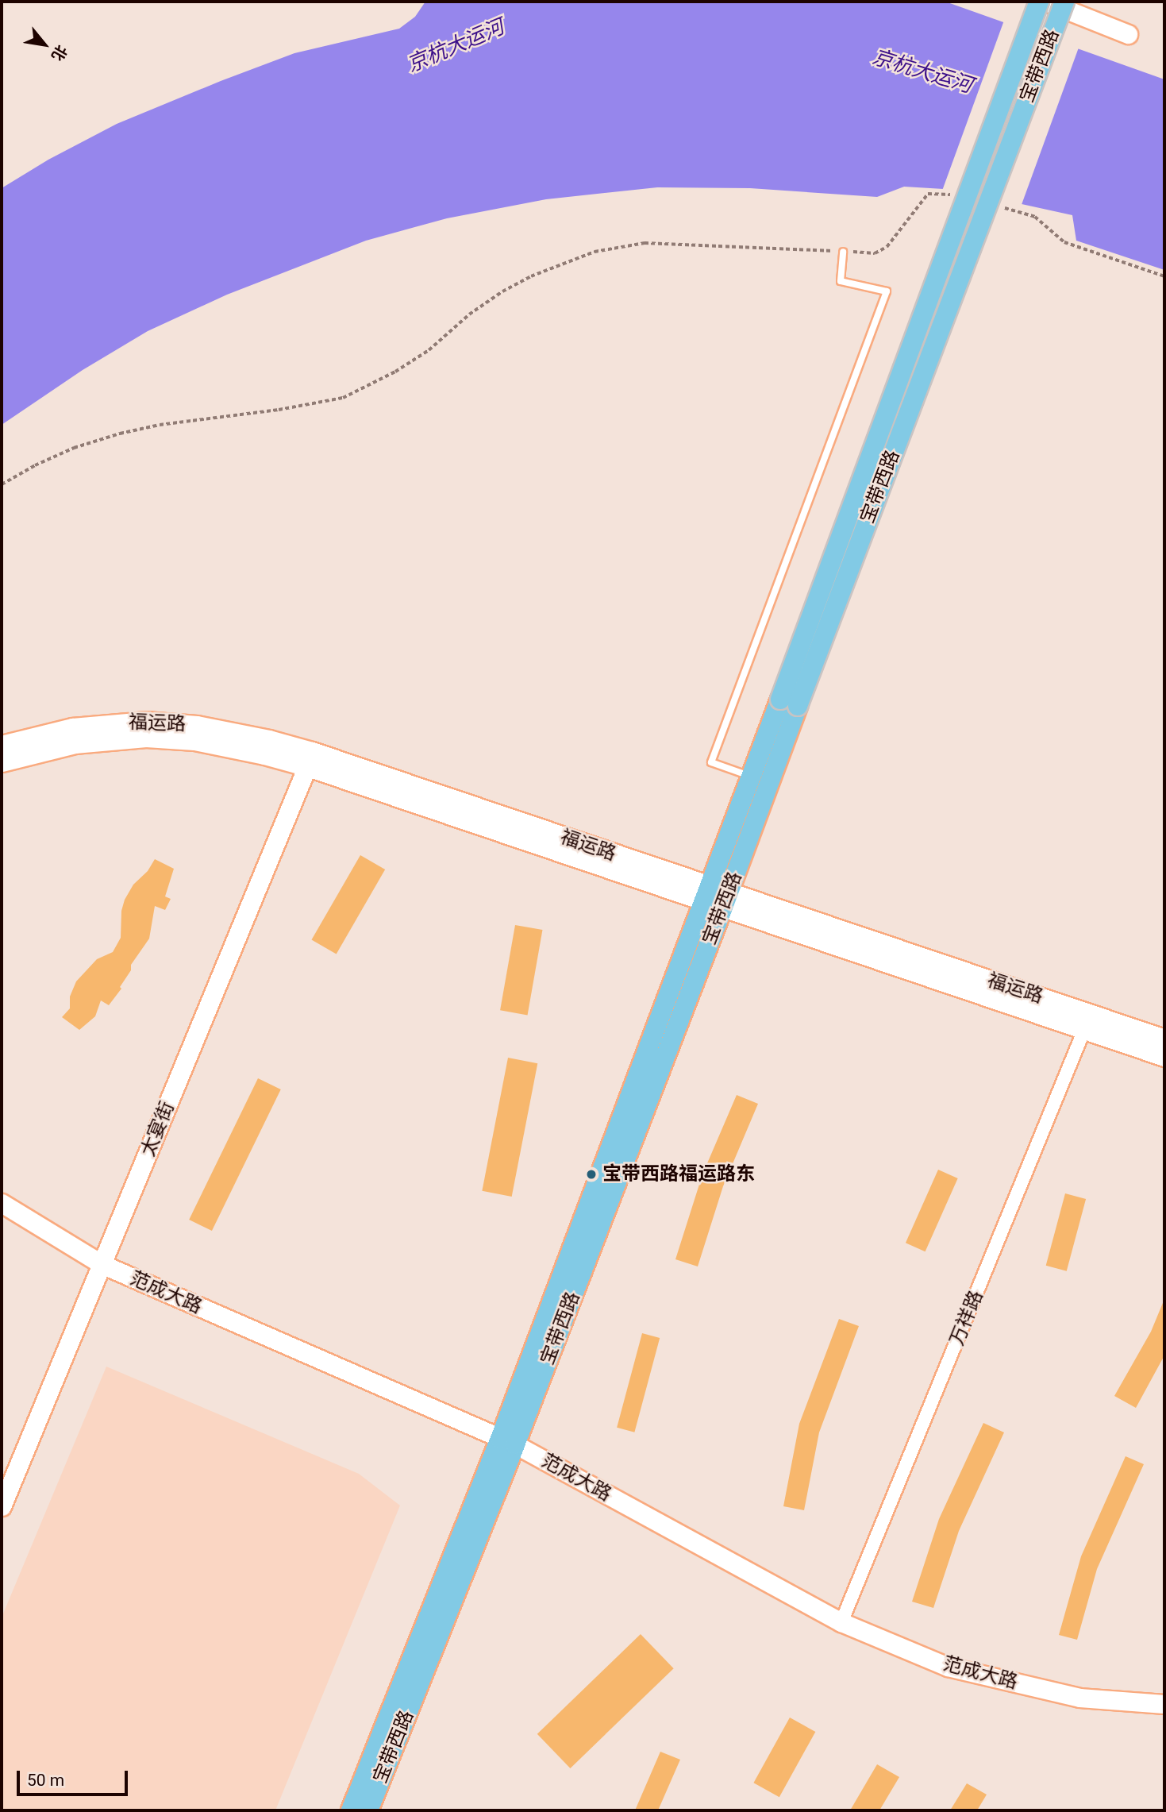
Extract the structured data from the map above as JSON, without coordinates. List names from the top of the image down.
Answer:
{
  "streets": {
    "main road": ["宝带西路"],
    "street": [
      "福运路",
      "太宴街",
      "范成大路",
      "万祥路"
    ]
  },
  "crossings": [
    ["宝带西路", "福运路"],
    ["宝带西路", "范成大路"],
    ["福运路", "太宴街"],
    ["福运路", "万祥路"],
    ["太宴街", "范成大路"],
    ["范成大路", "万祥路"]
  ],
  "water": ["京杭大运河"],
  "places": ["宝带西路福运路东"],
  "scale_bar": "50 m",
  "north": "bottom right"
}
